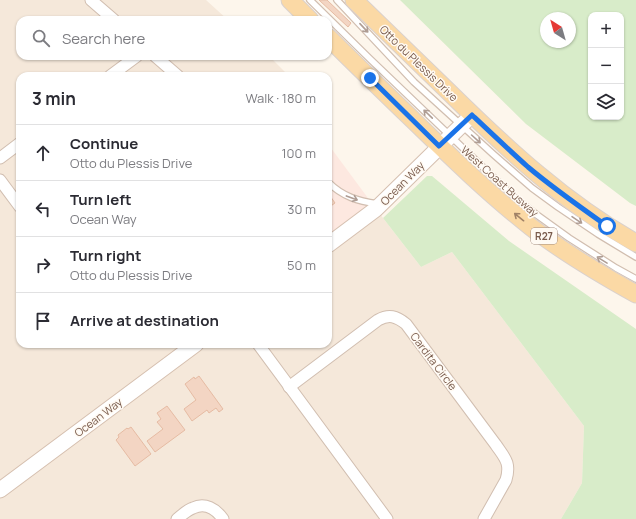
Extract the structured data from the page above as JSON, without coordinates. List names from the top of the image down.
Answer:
{
  "streets": {
    "main road": ["Otto du Plessis Drive", "R27"],
    "street": ["Ocean Way", "Cardita Circle"],
    "lane": ["West Coast Busway"]
  },
  "crossings": [
    ["Otto du Plessis Drive", "West Coast Busway"],
    ["Otto du Plessis Drive", "Ocean Way"],
    ["West Coast Busway", "Ocean Way"]
  ],
  "north": "top left",
  "page": {
    "map_buttons": ["+", "−"],
    "search": "Search here",
    "heading": ["3 min", "Walk · 180 m"],
    "list": [
      ["Continue", "Otto du Plessis Drive", "100 m"],
      ["Turn left", "Ocean Way", "30 m"],
      ["Turn right", "Otto du Plessis Drive", "50 m"],
      "Arrive at destination"
    ]
  }
}
